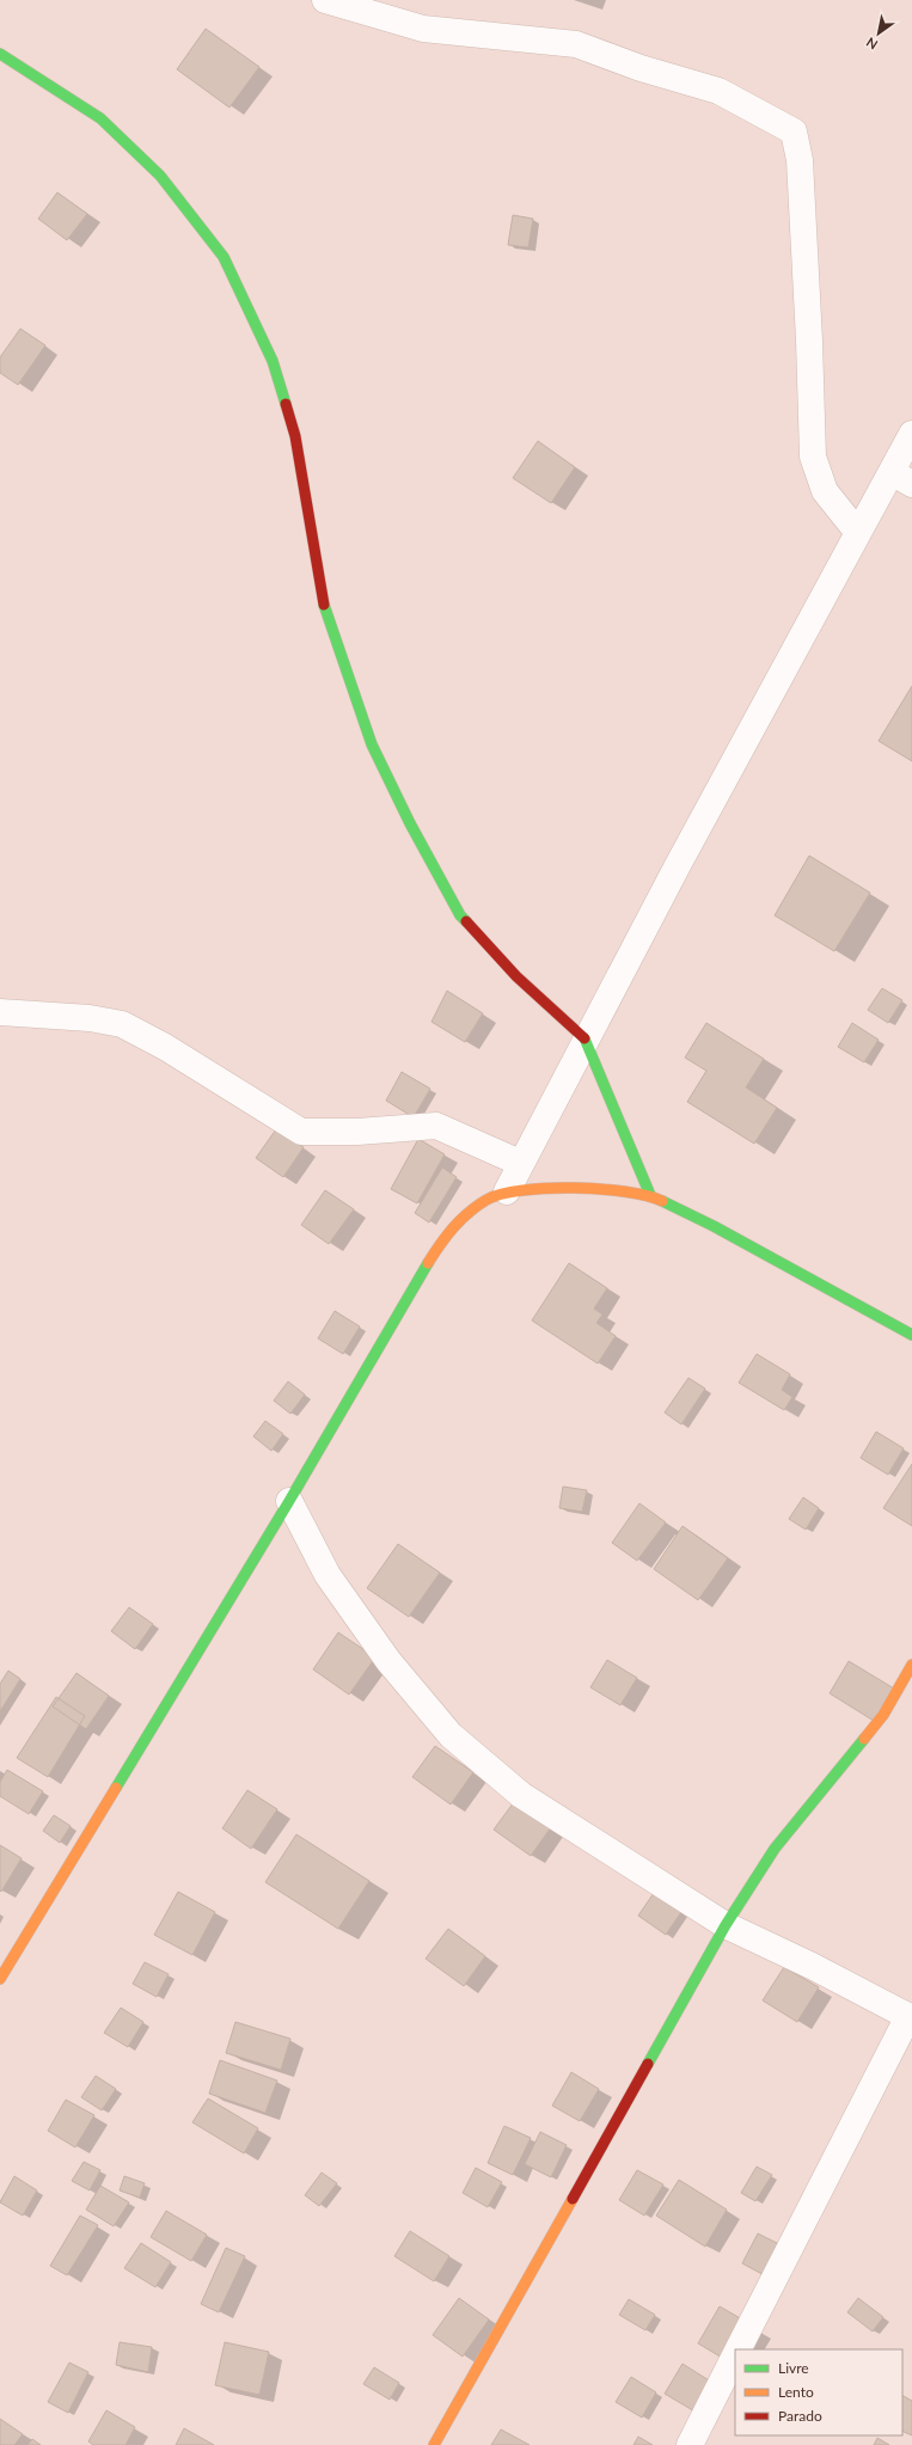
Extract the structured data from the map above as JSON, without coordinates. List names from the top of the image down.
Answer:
{
  "legend": ["Livre", "Lento", "Parado"],
  "north": "bottom left"
}
